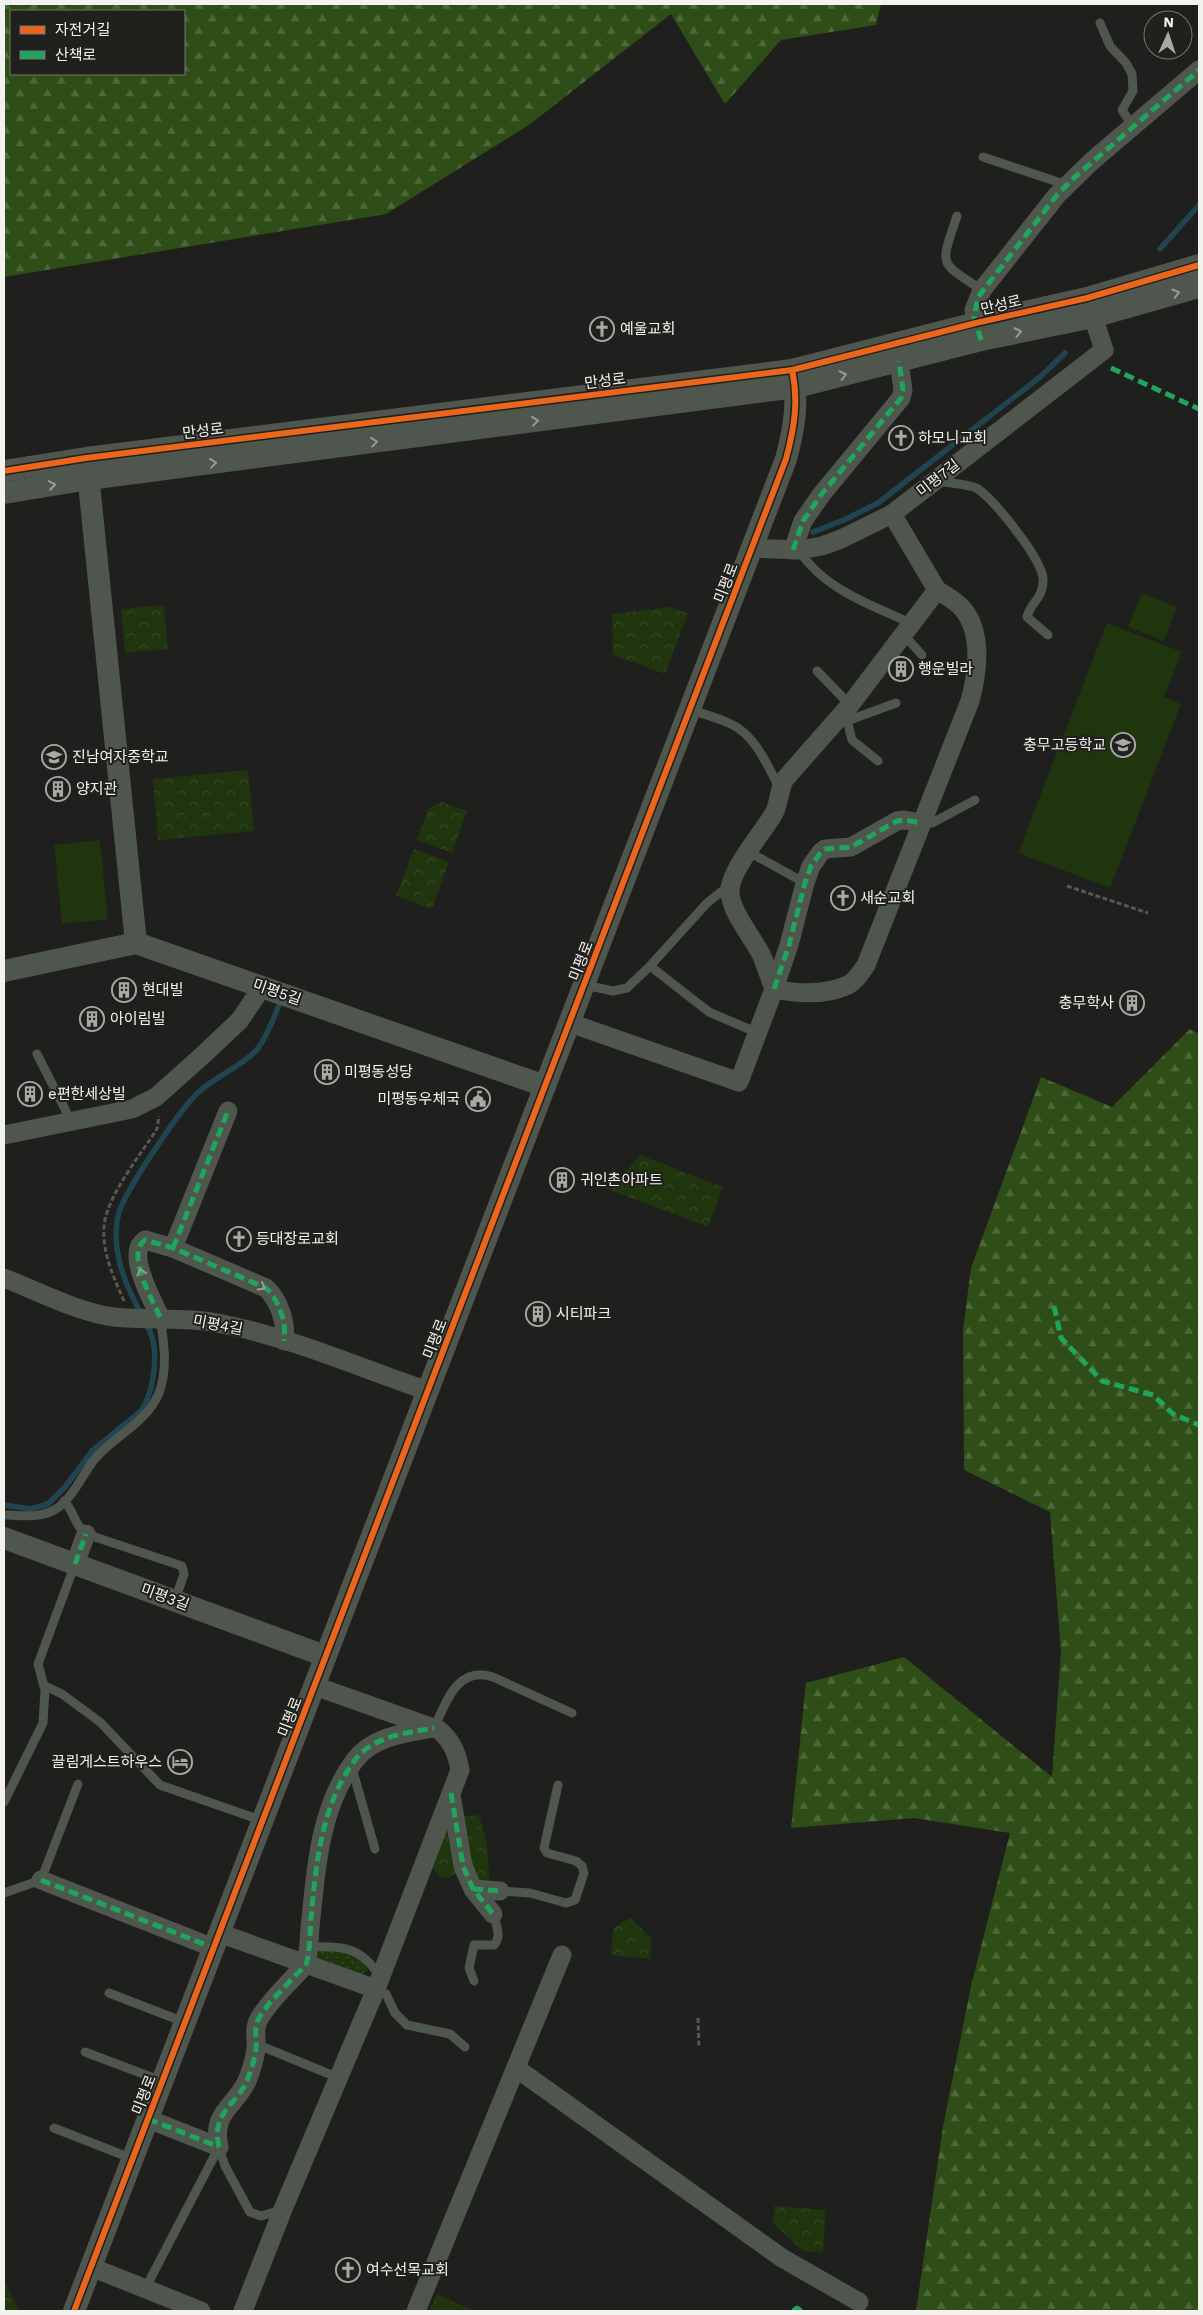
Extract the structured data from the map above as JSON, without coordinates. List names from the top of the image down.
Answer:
{
  "streets": {
    "street": [
      "만성로",
      "미평7길",
      "미평로",
      "미평5길",
      "미평4길",
      "미평3길"
    ]
  },
  "crossings": [
    ["만성로", "미평7길"],
    ["만성로", "미평로"],
    ["미평7길", "미평로"],
    ["미평로", "미평5길"],
    ["미평로", "미평4길"],
    ["미평로", "미평3길"]
  ],
  "places": {
    "church": [
      "예울교회",
      "하모니교회",
      "새순교회",
      "등대장로교회",
      "여수선목교회"
    ],
    "building": [
      "행운빌라",
      "양지관",
      "현대빌",
      "충무학사",
      "아이림빌",
      "미평동성당",
      "e편한세상빌",
      "귀인촌아파트",
      "시티파크"
    ],
    "school or university": ["충무고등학교", "진남여자중학교"],
    "public building": ["미평동우체국"],
    "hotel": ["끌림게스트하우스"]
  },
  "legend": ["자전거길", "산책로"],
  "north": "top"
}
